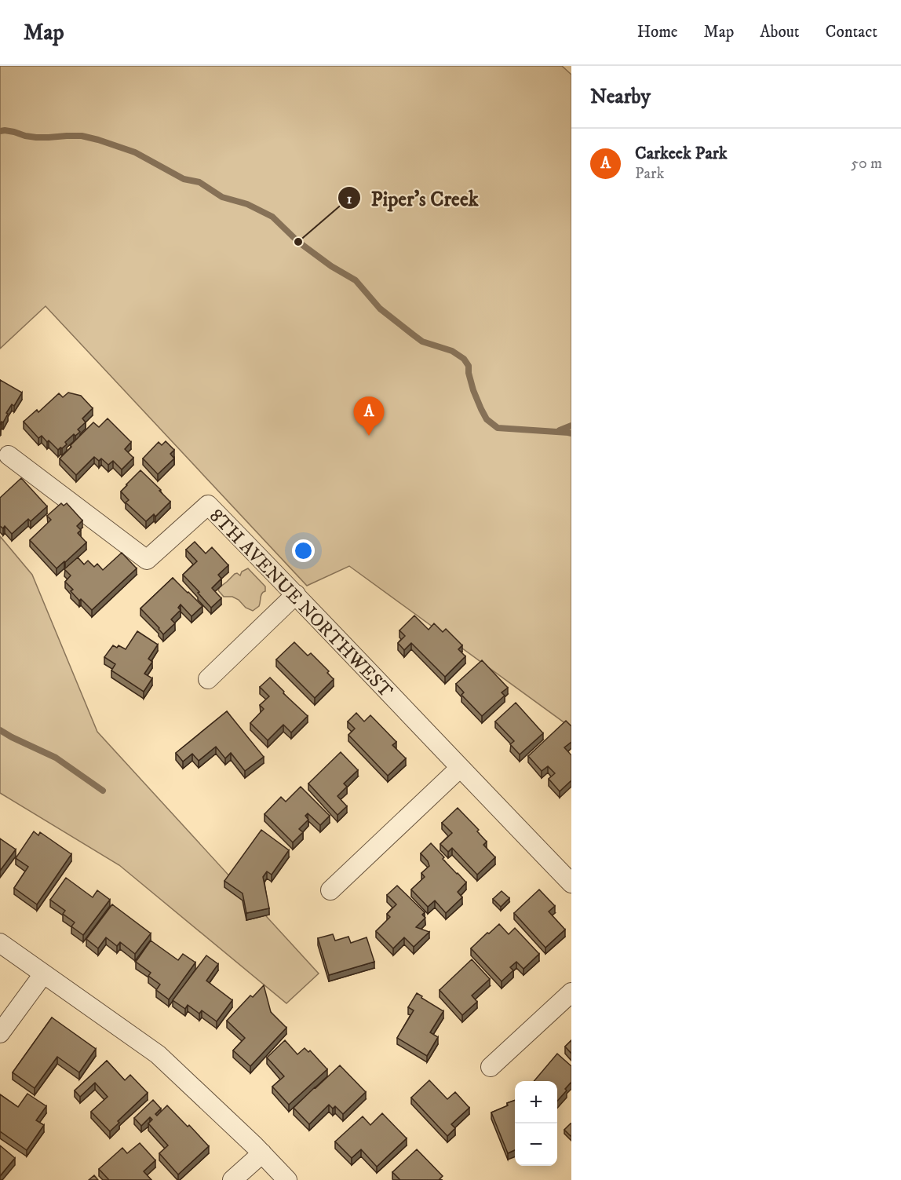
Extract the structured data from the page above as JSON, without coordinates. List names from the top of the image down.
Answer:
{
  "streets": {
    "street": ["8TH AVENUE NORTHWEST"]
  },
  "places": ["Piper's Creek"],
  "page": {
    "header": "Map",
    "nav": [
      "Home",
      "Map",
      "About",
      "Contact"
    ],
    "heading": "Nearby",
    "list": [
      {
        "mark": "A",
        "name": "Carkeek Park",
        "note": "Park",
        "value": "50 m"
      }
    ],
    "pins": "A",
    "map_buttons": ["+", "−"]
  }
}
